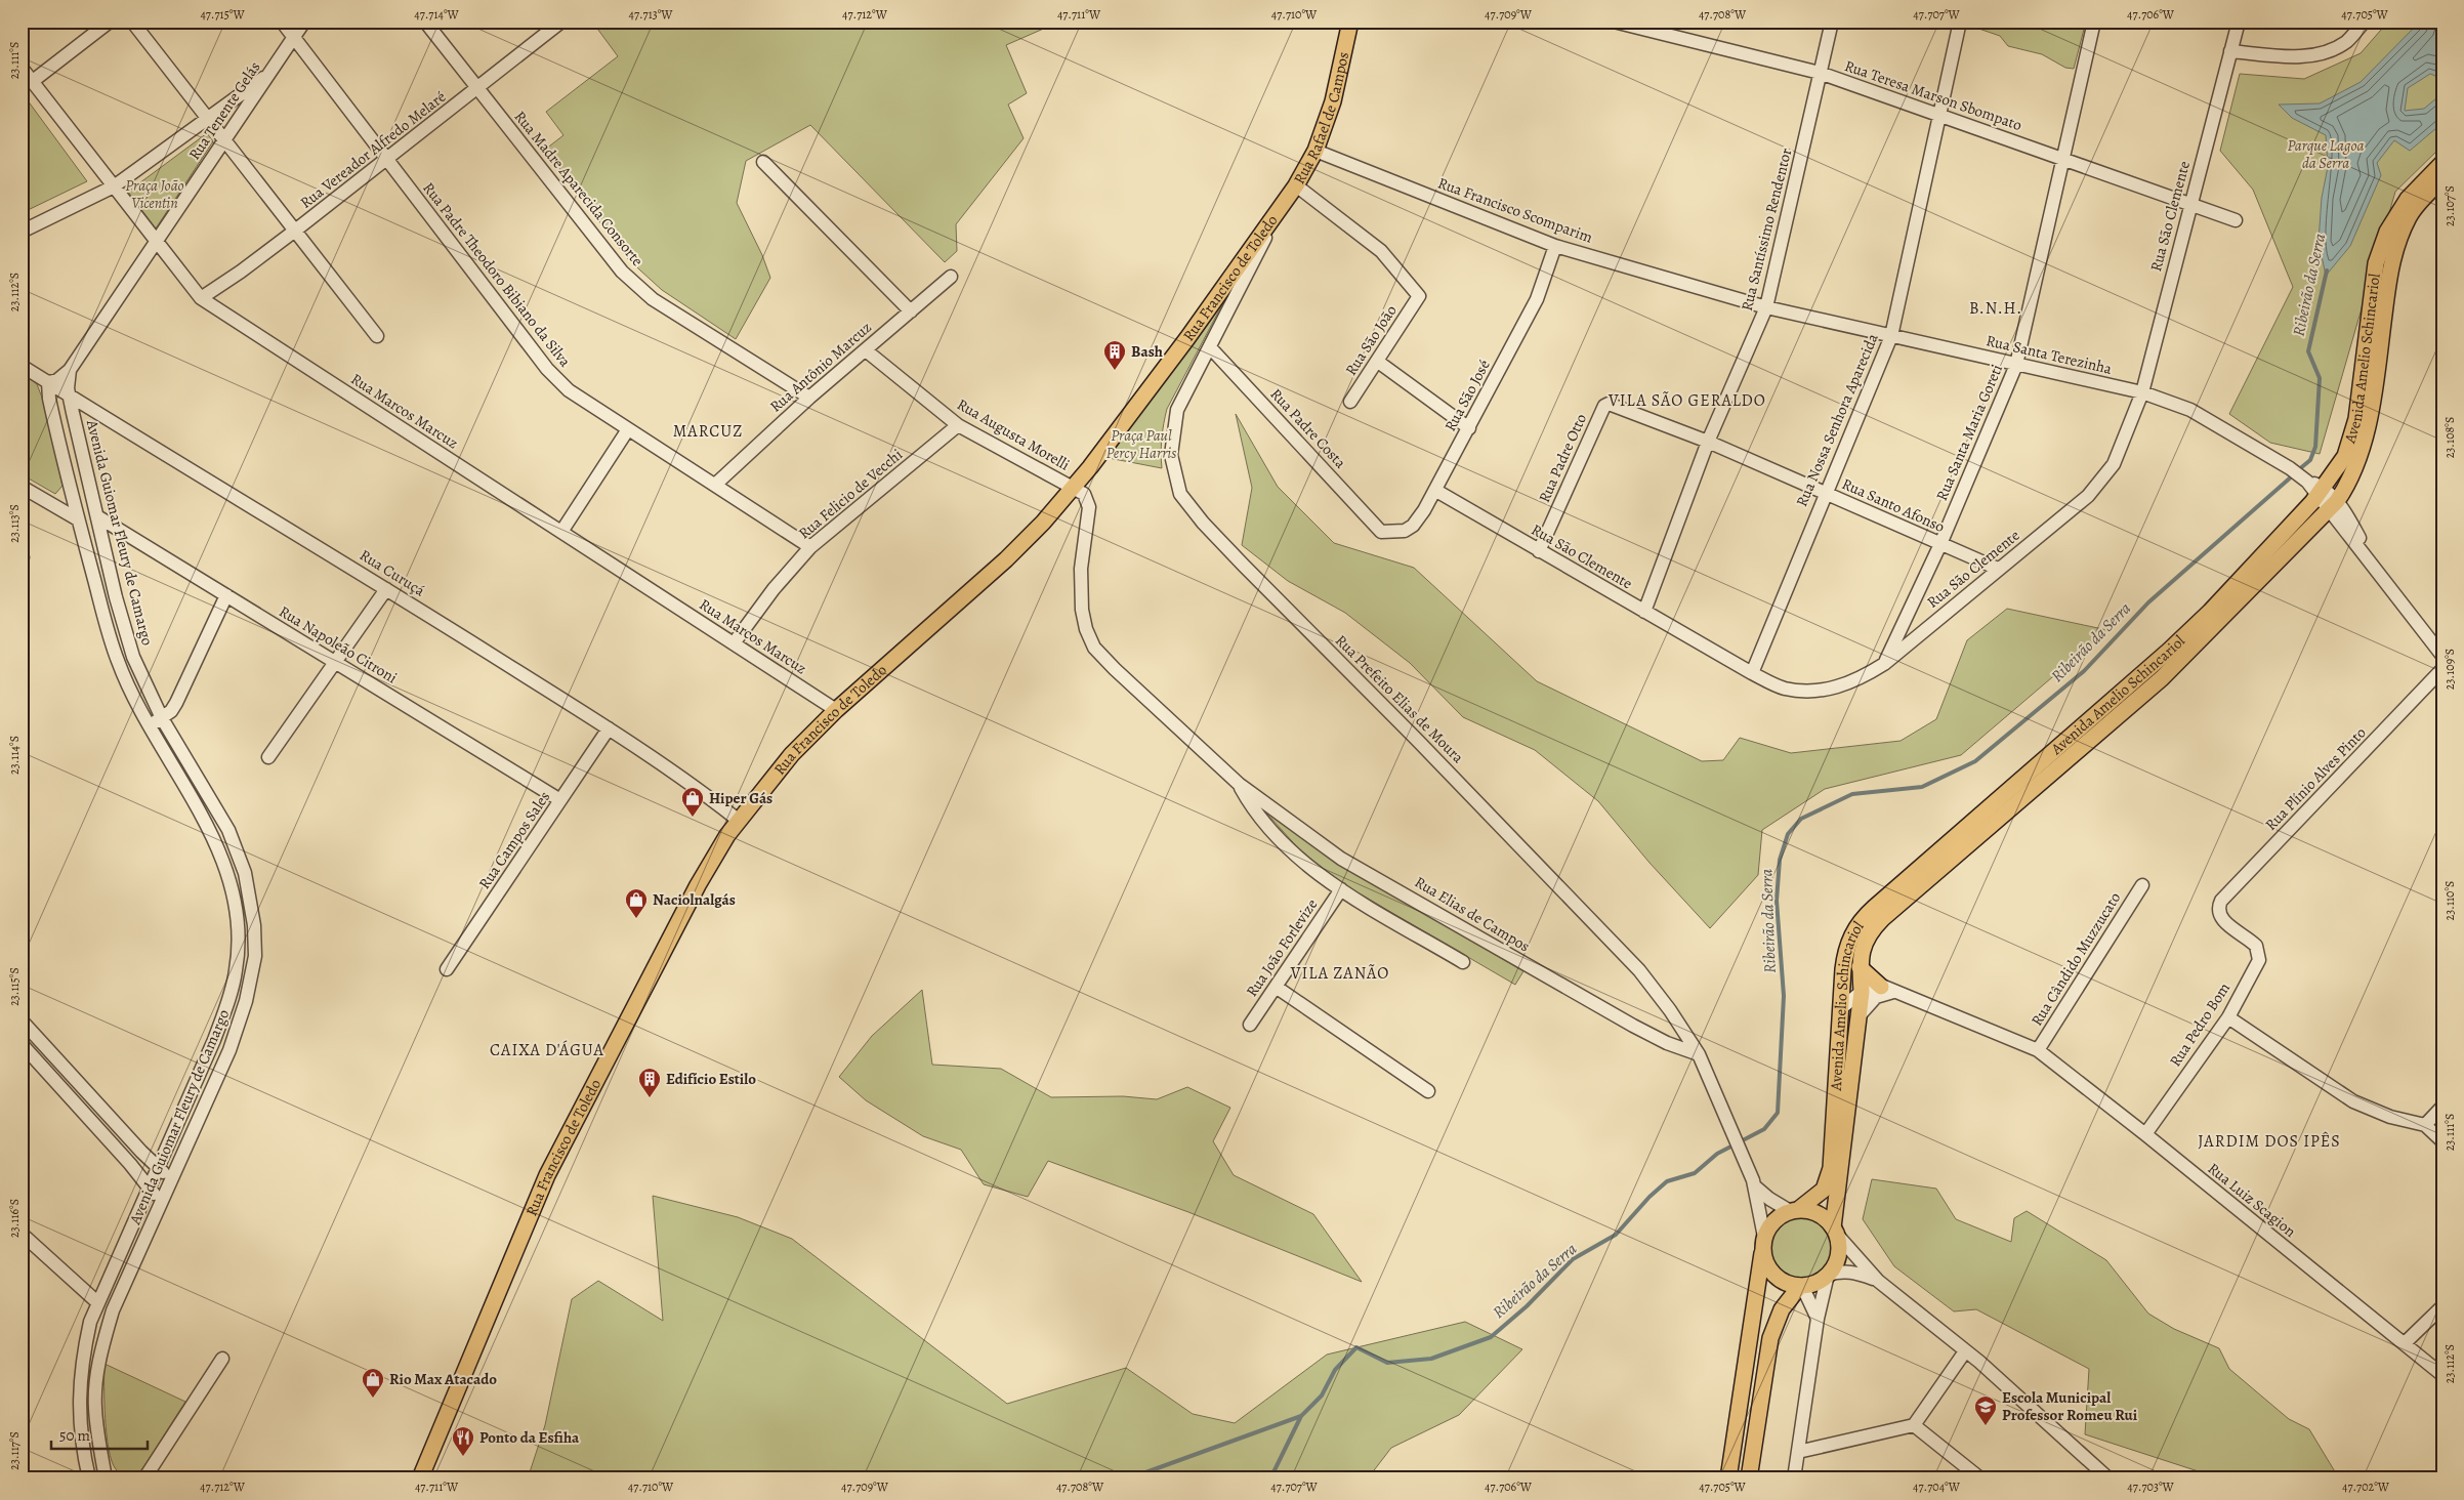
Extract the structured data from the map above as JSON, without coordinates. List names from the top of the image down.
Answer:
{
  "streets": {
    "main road": ["Rua Rafael de Campos", "Rua Francisco de Toledo", "Avenida Amelio Schincariol"],
    "street": [
      "Rua Teresa Marson Sbompato",
      "Rua Tenente Gelás",
      "Rua Vereador Alfredo Melaré",
      "Rua Madre Aparecida Consorte",
      "Rua Francisco Scomparim",
      "Rua São Clemente",
      "Rua Santíssimo Rendentor",
      "Rua Padre Theodoro Bibiano da Silva",
      "Rua São João",
      "Rua Santa Terezinha",
      "Rua Antônio Marcuz",
      "Rua São José",
      "Rua Marcos Marcuz",
      "Rua Nossa Senhora Aparecida",
      "Rua Padre Costa",
      "Rua Santa Maria Goreti",
      "Rua Augusta Morelli",
      "Rua Padre Otto",
      "Rua Felicio de Vecchi",
      "Rua Santo Afonso",
      "Avenida Guiomar Fleury de Camargo",
      "Rua Curuçá",
      "Rua Napoleão Citroni",
      "Rua Prefeito Elias de Moura",
      "Rua Plínio Alves Pinto",
      "Rua Campos Sales",
      "Rua Elias de Campos",
      "Rua João Forlevize",
      "Rua Cândido Muzzucato",
      "Rua Pedro Bom",
      "Rua Luiz Scagion"
    ]
  },
  "crossings": [
    ["Rua Teresa Marson Sbompato", "Rua São Clemente"],
    ["Rua Teresa Marson Sbompato", "Rua Santíssimo Rendentor"],
    ["Rua Teresa Marson Sbompato", "Rua Nossa Senhora Aparecida"],
    ["Rua Teresa Marson Sbompato", "Rua Santa Maria Goreti"],
    ["Rua Tenente Gelás", "Rua Padre Theodoro Bibiano da Silva"],
    ["Rua Tenente Gelás", "Rua Marcos Marcuz"],
    ["Rua Tenente Gelás", "Rua Curuçá"],
    ["Rua Rafael de Campos", "Rua Francisco Scomparim"],
    ["Rua Rafael de Campos", "Rua Francisco de Toledo"],
    ["Rua Rafael de Campos", "Rua São João"],
    ["Rua Rafael de Campos", "Rua Prefeito Elias de Moura"],
    ["Rua Vereador Alfredo Melaré", "Rua Madre Aparecida Consorte"],
    ["Rua Vereador Alfredo Melaré", "Rua Padre Theodoro Bibiano da Silva"],
    ["Rua Vereador Alfredo Melaré", "Rua Marcos Marcuz"],
    ["Rua Madre Aparecida Consorte", "Rua Antônio Marcuz"],
    ["Rua Francisco Scomparim", "Rua Santíssimo Rendentor"],
    ["Rua Francisco Scomparim", "Rua Santa Terezinha"],
    ["Rua Francisco Scomparim", "Rua São José"],
    ["Rua São Clemente", "Rua Santíssimo Rendentor"],
    ["Rua São Clemente", "Rua Santa Terezinha"],
    ["Rua São Clemente", "Rua São José"],
    ["Rua São Clemente", "Rua Nossa Senhora Aparecida"],
    ["Rua São Clemente", "Rua Santa Maria Goreti"],
    ["Rua São Clemente", "Rua Padre Otto"],
    ["Rua São Clemente", "Rua Santo Afonso"],
    ["Rua Santíssimo Rendentor", "Rua Santa Terezinha"],
    ["Rua Santíssimo Rendentor", "Rua Santo Afonso"],
    ["Rua Padre Theodoro Bibiano da Silva", "Rua Antônio Marcuz"],
    ["Rua Padre Theodoro Bibiano da Silva", "Rua Felicio de Vecchi"],
    ["Rua Francisco de Toledo", "Rua Marcos Marcuz"],
    ["Rua Francisco de Toledo", "Rua Augusta Morelli"],
    ["Rua Francisco de Toledo", "Rua Curuçá"],
    ["Rua Francisco de Toledo", "Rua Prefeito Elias de Moura"],
    ["Rua Francisco de Toledo", "Rua Elias de Campos"],
    ["Rua Santa Terezinha", "Avenida Amelio Schincariol"],
    ["Rua Santa Terezinha", "Rua Nossa Senhora Aparecida"],
    ["Rua Santa Terezinha", "Rua Santa Maria Goreti"],
    ["Avenida Amelio Schincariol", "Rua Prefeito Elias de Moura"],
    ["Rua Antônio Marcuz", "Rua Augusta Morelli"],
    ["Rua São José", "Rua Padre Costa"],
    ["Rua Marcos Marcuz", "Rua Felicio de Vecchi"],
    ["Rua Nossa Senhora Aparecida", "Rua Santo Afonso"],
    ["Rua Padre Costa", "Rua Prefeito Elias de Moura"],
    ["Rua Santa Maria Goreti", "Rua Santo Afonso"],
    ["Rua Augusta Morelli", "Rua Felicio de Vecchi"],
    ["Rua Augusta Morelli", "Rua Elias de Campos"],
    ["Rua Padre Otto", "Rua Santo Afonso"],
    ["Avenida Guiomar Fleury de Camargo", "Rua Curuçá"],
    ["Avenida Guiomar Fleury de Camargo", "Rua Napoleão Citroni"],
    ["Rua Curuçá", "Rua Campos Sales"],
    ["Rua Napoleão Citroni", "Rua Campos Sales"],
    ["Rua Prefeito Elias de Moura", "Rua Elias de Campos"],
    ["Rua Plínio Alves Pinto", "Rua Pedro Bom"],
    ["Rua Elias de Campos", "Rua João Forlevize"],
    ["Rua Cândido Muzzucato", "Rua Luiz Scagion"],
    ["Rua Pedro Bom", "Rua Luiz Scagion"]
  ],
  "districts": [
    "B.N.H.",
    "VILA SÃO GERALDO",
    "MARCUZ",
    "VILA ZANÃO",
    "CAIXA D'ÁGUA",
    "JARDIM DOS IPÊS"
  ],
  "water": ["Ribeirão da Serra"],
  "parks": ["Parque Lagoa da Serra", "Praça João Vicentin", "Praça Paul Percy Harris"],
  "places": {
    "building": ["Bash", "Edifício Estilo"],
    "shop": ["Hiper Gás", "Naciolnalgás", "Rio Max Atacado"],
    "school or university": ["Escola Municipal Professor Romeu Rui"],
    "restaurant": ["Ponto da Esfiha"]
  },
  "scale_bar": "50 m",
  "coordinates": [
    "47.715°W",
    "47.714°W",
    "47.713°W",
    "47.712°W",
    "47.711°W",
    "47.710°W",
    "47.709°W",
    "47.708°W",
    "47.707°W",
    "47.706°W",
    "47.705°W",
    "23.111°S",
    "23.107°S",
    "23.112°S",
    "23.108°S",
    "23.113°S",
    "23.109°S",
    "23.114°S",
    "23.110°S",
    "23.115°S",
    "23.116°S",
    "23.117°S",
    "47.704°W",
    "47.703°W",
    "47.702°W"
  ]
}
